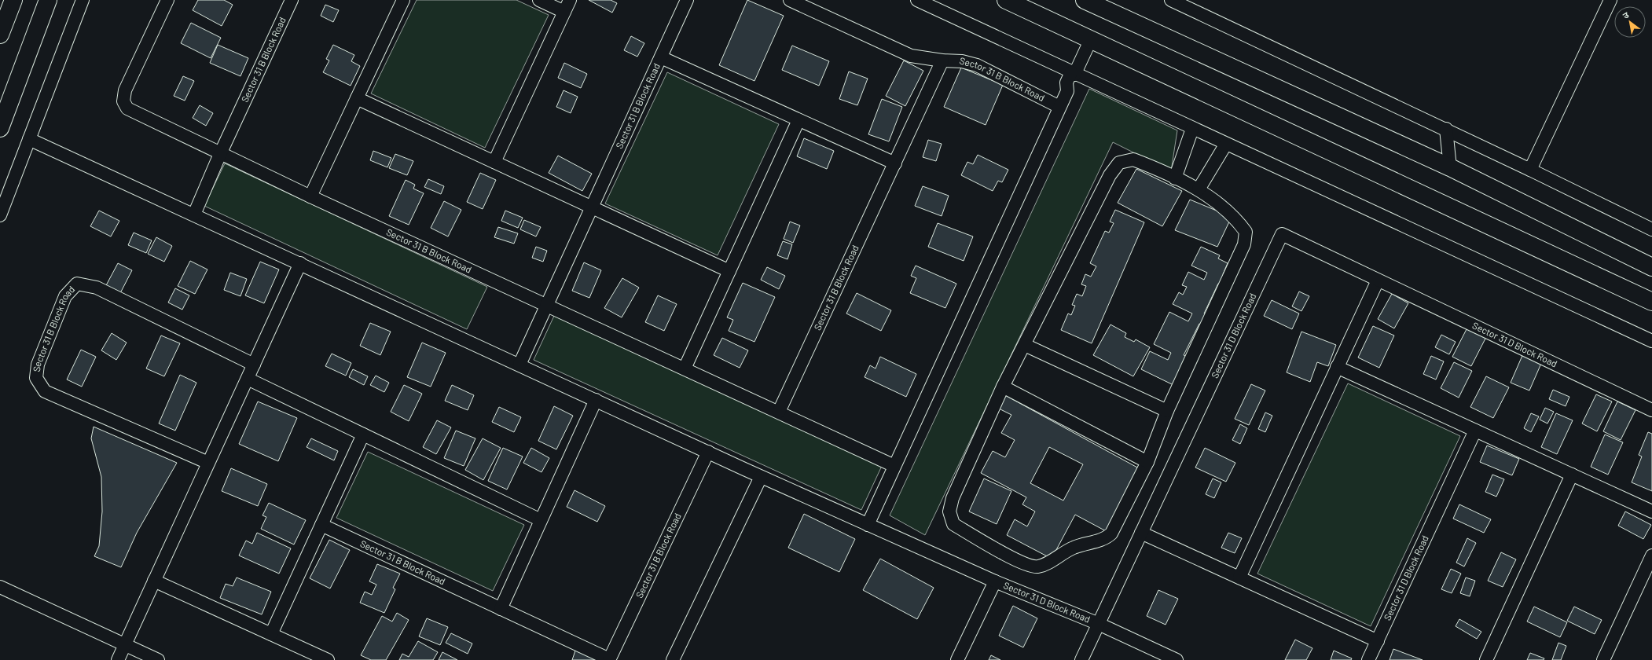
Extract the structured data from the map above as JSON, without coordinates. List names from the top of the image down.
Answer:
{
  "streets": {
    "street": ["Sector 31 B Block Road", "Sector 31 D Block Road"]
  },
  "crossings": [
    ["Sector 31 B Block Road", "Sector 31 D Block Road"]
  ],
  "north": "top left"
}
